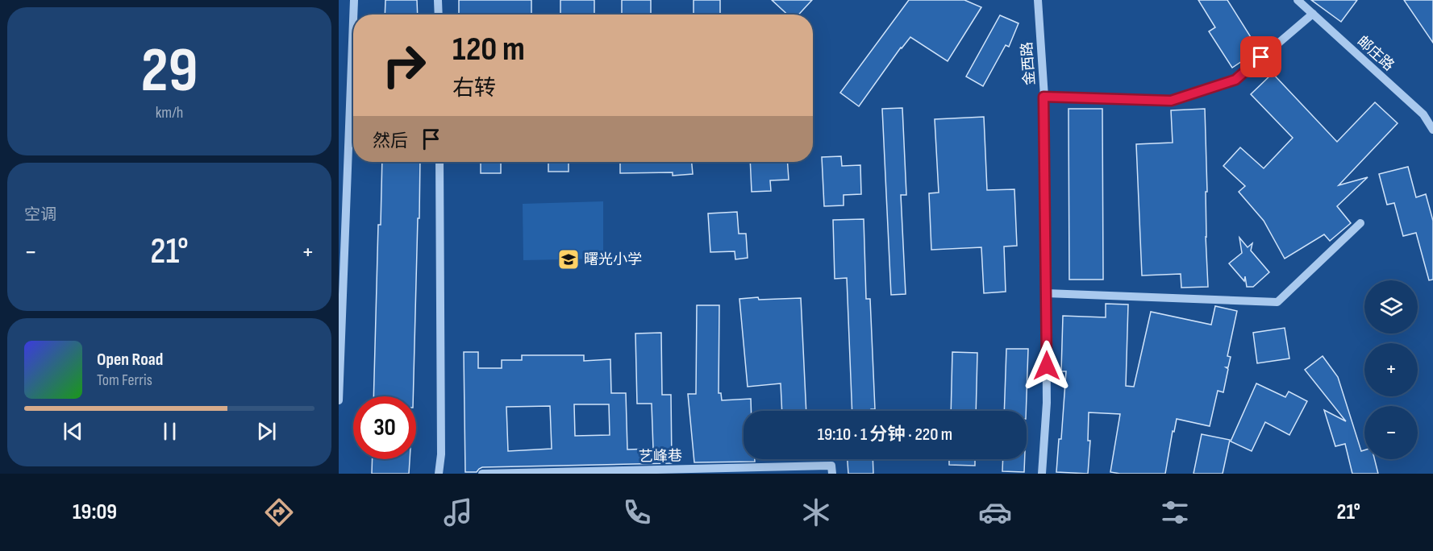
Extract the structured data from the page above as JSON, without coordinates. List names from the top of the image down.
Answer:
{
  "streets": {
    "street": ["邮庄路", "金西路", "艺峰巷"]
  },
  "places": {
    "school or university": ["曙光小学"]
  },
  "page": {
    "tile": [
      ["29", "km/h"],
      "空调"
    ],
    "turn": ["120 m", "右转"],
    "then": "然后",
    "heat": ["−", "21°", "+"],
    "map_buttons": ["+", "−"],
    "song": ["Open Road", "Tom Ferris"],
    "limit": "30",
    "trip": "19:10 · 1 分钟 · 220 m",
    "tabs": ["19:09", "21°"]
  }
}
